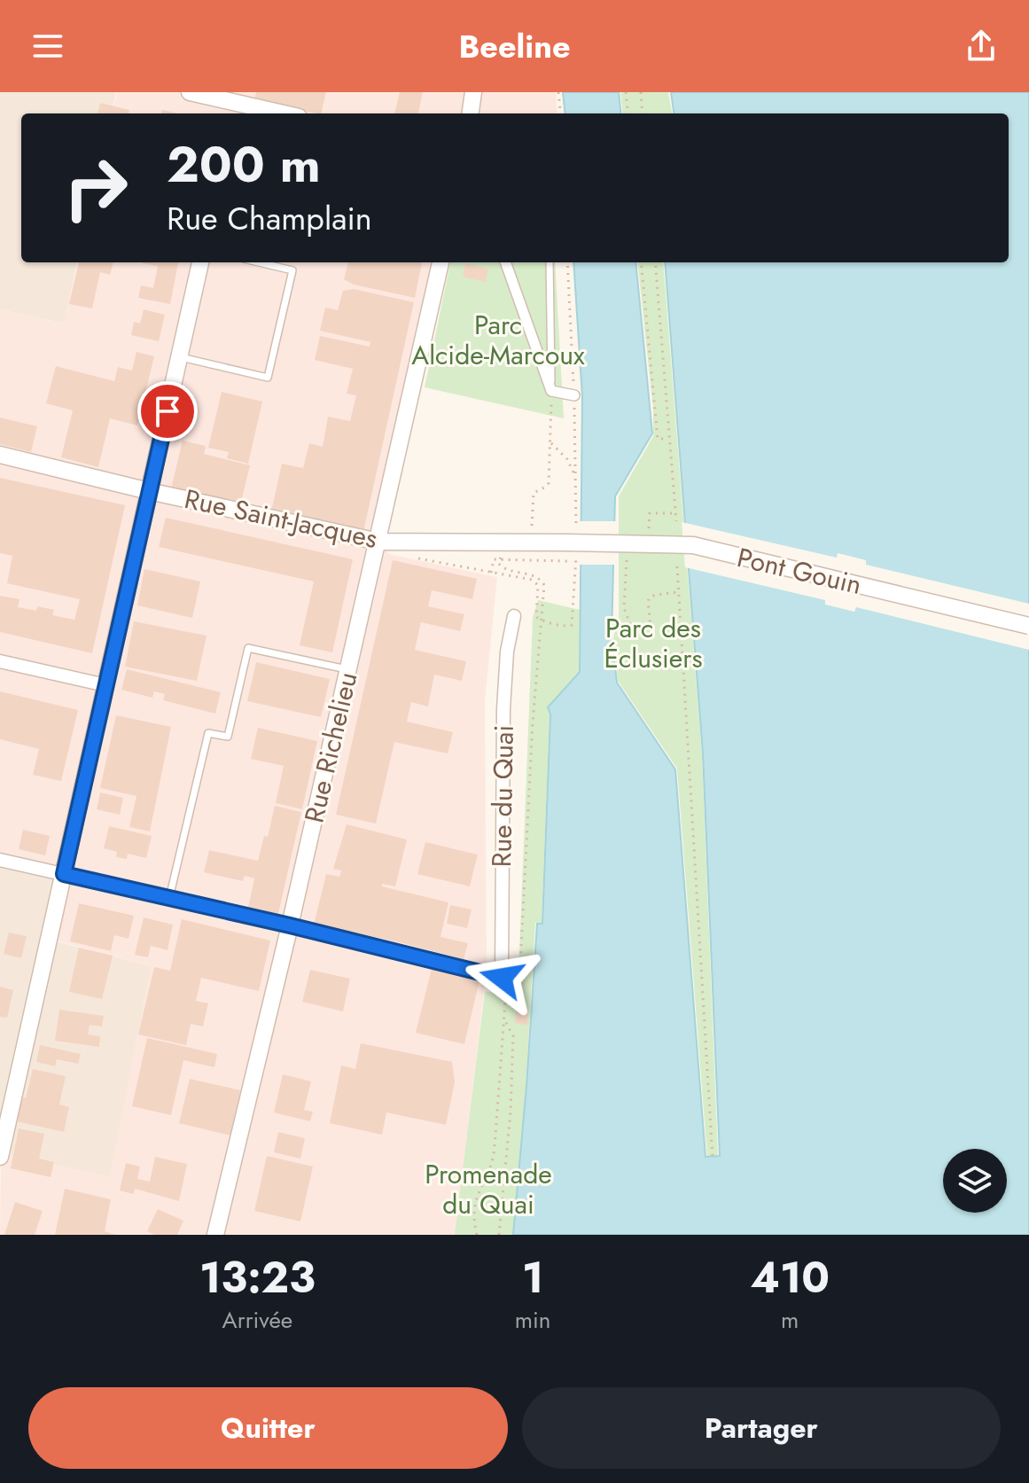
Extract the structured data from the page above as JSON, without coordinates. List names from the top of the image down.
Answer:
{
  "streets": {
    "street": [
      "Rue Saint-Jacques",
      "Pont Gouin",
      "Rue Richelieu",
      "Rue du Quai"
    ]
  },
  "crossings": [
    ["Rue Saint-Jacques", "Pont Gouin"],
    ["Rue Saint-Jacques", "Rue Richelieu"]
  ],
  "parks": ["Parc Alcide-Marcoux", "Parc des Éclusiers", "Promenade du Quai"],
  "page": {
    "header": "Beeline",
    "turn": ["200 m", "Rue Champlain"],
    "eta": [
      "13:23",
      "Arrivée",
      "1",
      "min",
      "410",
      "m"
    ],
    "buttons": ["Quitter", "Partager"]
  }
}
